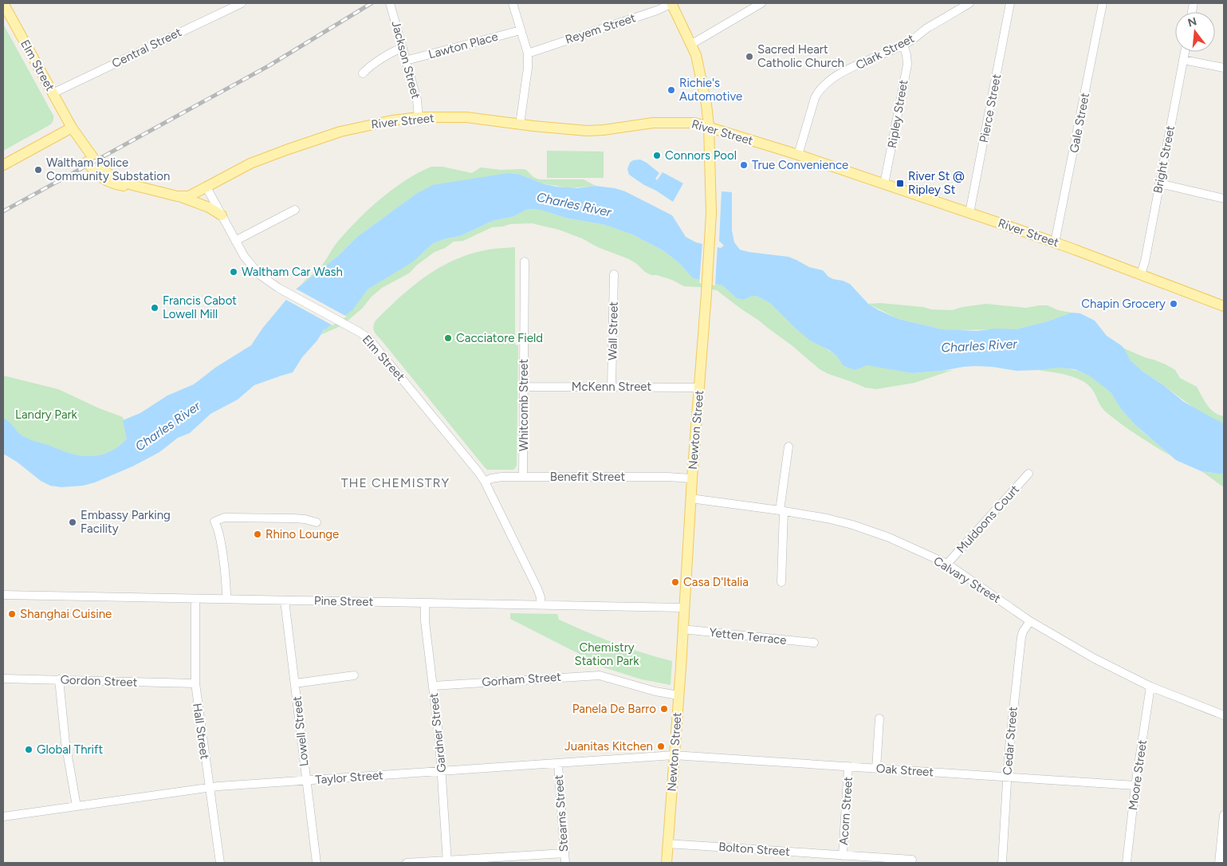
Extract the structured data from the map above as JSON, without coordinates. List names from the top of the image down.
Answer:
{
  "streets": {
    "main road": ["Elm Street", "River Street", "Newton Street"],
    "street": [
      "Reyem Street",
      "Lawton Place",
      "Central Street",
      "Clark Street",
      "Jackson Street",
      "Pierce Street",
      "Ripley Street",
      "Gale Street",
      "Bright Street",
      "Wall Street",
      "McKenn Street",
      "Whitcomb Street",
      "Benefit Street",
      "Muldoons Court",
      "Calvary Street",
      "Pine Street",
      "Yetten Terrace",
      "Gorham Street",
      "Gordon Street",
      "Hall Street",
      "Lowell Street",
      "Gardner Street",
      "Cedar Street",
      "Oak Street",
      "Moore Street",
      "Taylor Street",
      "Acorn Street",
      "Stearns Street",
      "Bolton Street"
    ]
  },
  "crossings": [
    ["Reyem Street", "Newton Street"],
    ["Lawton Place", "Jackson Street"],
    ["Central Street", "Elm Street"],
    ["Clark Street", "Ripley Street"],
    ["Clark Street", "River Street"],
    ["Jackson Street", "River Street"],
    ["Elm Street", "River Street"],
    ["Elm Street", "Benefit Street"],
    ["Elm Street", "Pine Street"],
    ["Pierce Street", "River Street"],
    ["Ripley Street", "River Street"],
    ["River Street", "Gale Street"],
    ["River Street", "Bright Street"],
    ["River Street", "Newton Street"],
    ["Wall Street", "McKenn Street"],
    ["McKenn Street", "Whitcomb Street"],
    ["McKenn Street", "Newton Street"],
    ["Whitcomb Street", "Benefit Street"],
    ["Newton Street", "Benefit Street"],
    ["Newton Street", "Calvary Street"],
    ["Newton Street", "Pine Street"],
    ["Newton Street", "Yetten Terrace"],
    ["Newton Street", "Gorham Street"],
    ["Newton Street", "Oak Street"],
    ["Newton Street", "Taylor Street"],
    ["Newton Street", "Bolton Street"],
    ["Muldoons Court", "Calvary Street"],
    ["Calvary Street", "Cedar Street"],
    ["Calvary Street", "Moore Street"],
    ["Pine Street", "Hall Street"],
    ["Pine Street", "Lowell Street"],
    ["Pine Street", "Gardner Street"],
    ["Gorham Street", "Gardner Street"],
    ["Gordon Street", "Hall Street"],
    ["Hall Street", "Taylor Street"],
    ["Lowell Street", "Taylor Street"],
    ["Gardner Street", "Taylor Street"],
    ["Cedar Street", "Oak Street"],
    ["Oak Street", "Moore Street"],
    ["Oak Street", "Taylor Street"],
    ["Oak Street", "Acorn Street"],
    ["Taylor Street", "Stearns Street"],
    ["Acorn Street", "Bolton Street"]
  ],
  "districts": ["THE CHEMISTRY"],
  "water": ["Charles River"],
  "parks": ["Landry Park", "Chemistry Station Park"],
  "places": {
    "other": [
      "Sacred Heart Catholic Church",
      "Richie's Automotive",
      "Connors Pool",
      "True Convenience",
      "Waltham Police Community Substation",
      "Waltham Car Wash",
      "Chapin Grocery",
      "Francis Cabot Lowell Mill",
      "Cacciatore Field",
      "Embassy Parking Facility",
      "Rhino Lounge",
      "Casa D'Italia",
      "Shanghai Cuisine",
      "Panela De Barro",
      "Juanitas Kitchen",
      "Global Thrift"
    ],
    "transit": ["River St @ Ripley St"]
  },
  "north": "top"
}
